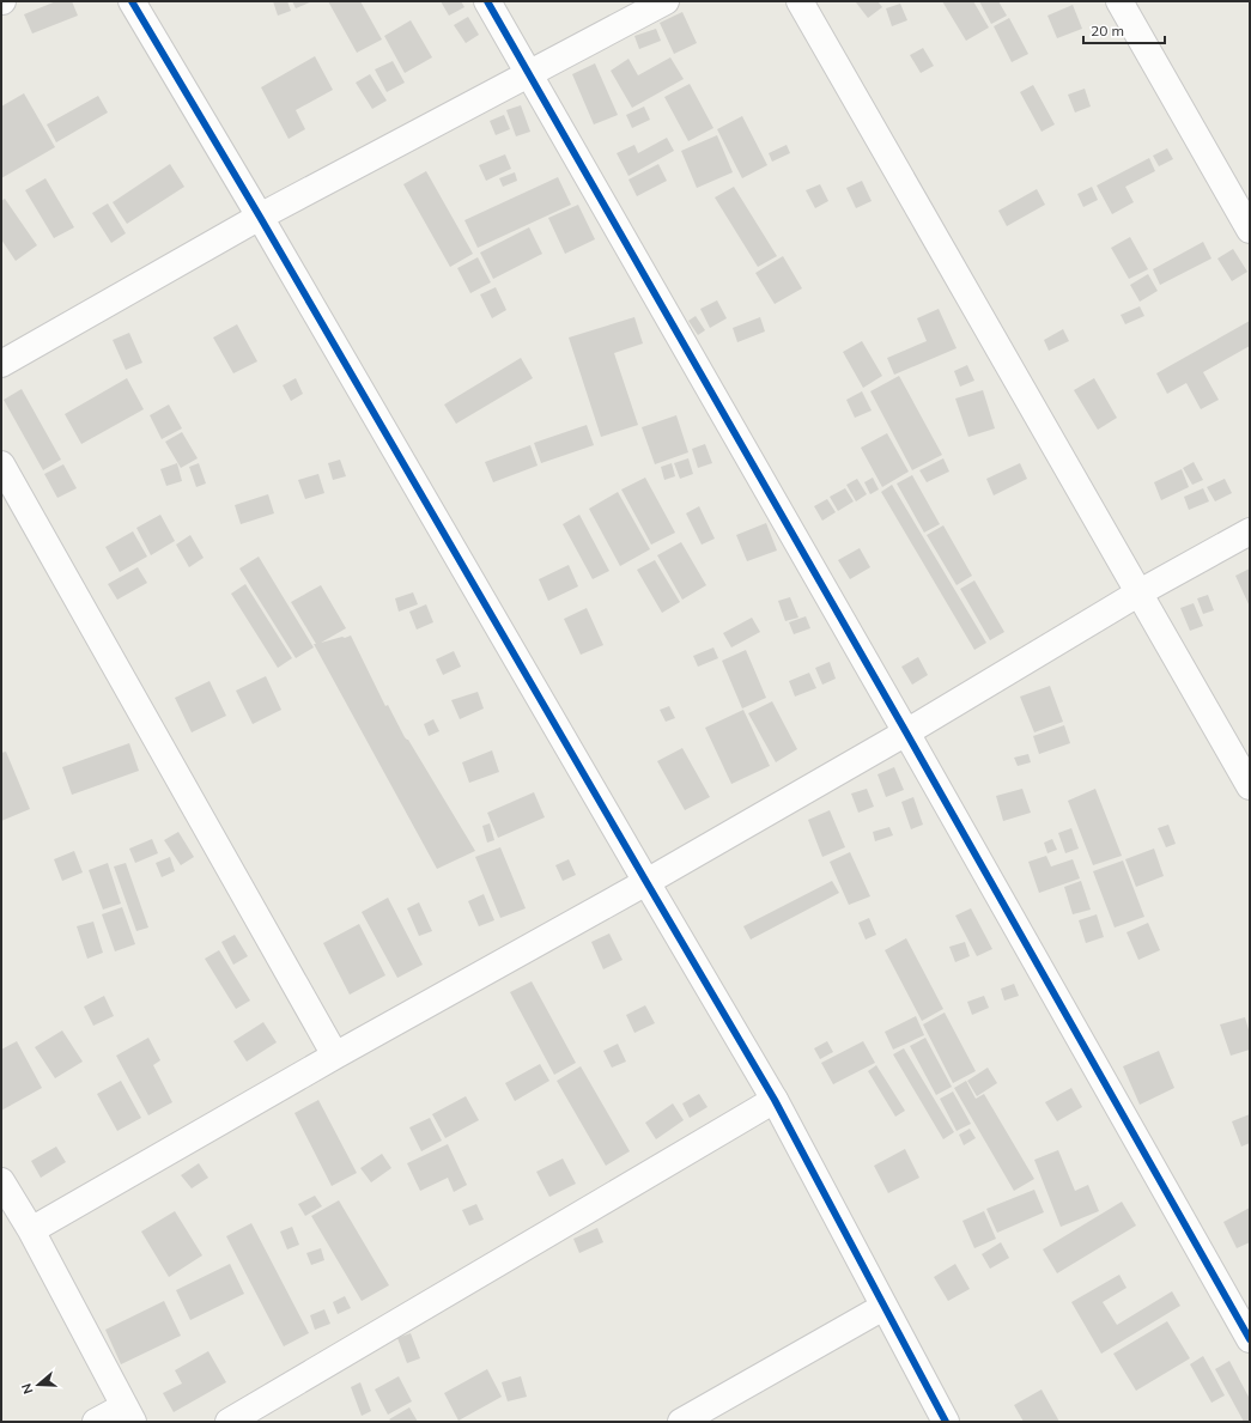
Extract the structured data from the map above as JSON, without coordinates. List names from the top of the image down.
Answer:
{
  "scale_bar": "20 m",
  "north": "left"
}
